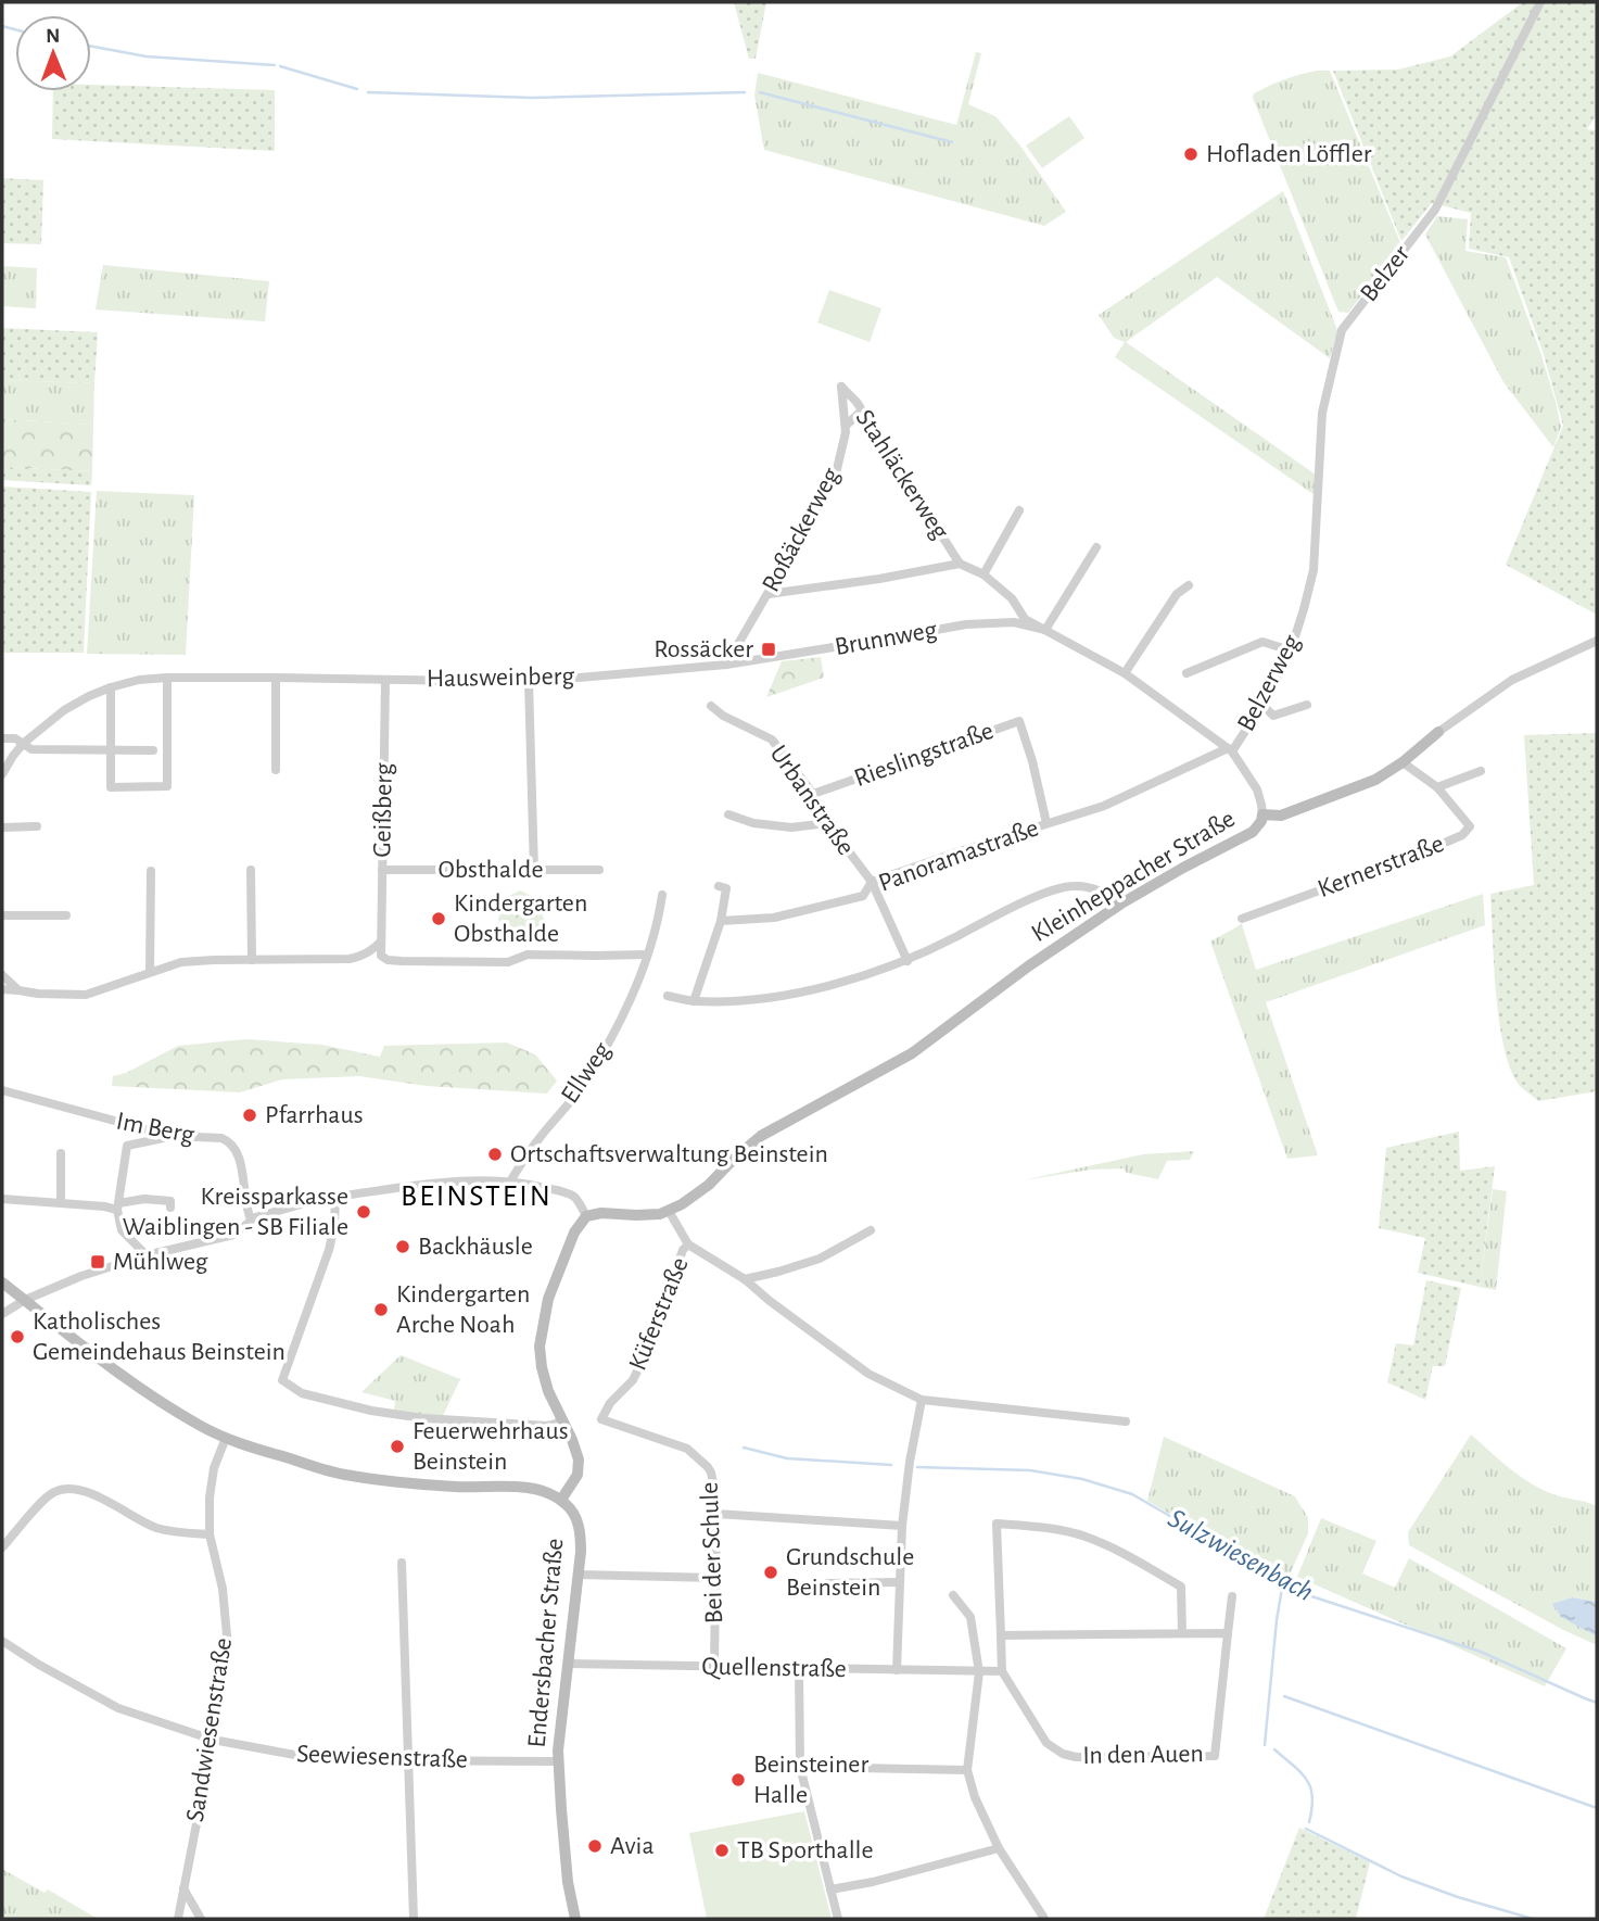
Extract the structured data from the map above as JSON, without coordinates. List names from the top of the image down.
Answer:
{
  "streets": {
    "street": [
      "Belzer",
      "Stahläckerweg",
      "Roßäckerweg",
      "Brunnweg",
      "Hausweinberg",
      "Belzerweg",
      "Rieslingstraße",
      "Urbanstraße",
      "Geißberg",
      "Panoramastraße",
      "Kernerstraße",
      "Obsthalde",
      "Kleinheppacher Straße",
      "Ellweg",
      "Im Berg",
      "Küferstraße",
      "Bei der Schule",
      "Endersbacher Straße",
      "Quellenstraße",
      "Sandwiesenstraße",
      "In den Auen",
      "Seewiesenstraße"
    ]
  },
  "crossings": [
    ["Belzer", "Belzerweg"],
    ["Stahläckerweg", "Roßäckerweg"],
    ["Stahläckerweg", "Brunnweg"],
    ["Roßäckerweg", "Brunnweg"],
    ["Roßäckerweg", "Hausweinberg"],
    ["Brunnweg", "Hausweinberg"],
    ["Brunnweg", "Belzerweg"],
    ["Brunnweg", "Panoramastraße"],
    ["Brunnweg", "Kleinheppacher Straße"],
    ["Hausweinberg", "Geißberg"],
    ["Belzerweg", "Panoramastraße"],
    ["Rieslingstraße", "Urbanstraße"],
    ["Rieslingstraße", "Panoramastraße"],
    ["Urbanstraße", "Panoramastraße"],
    ["Geißberg", "Obsthalde"],
    ["Kernerstraße", "Kleinheppacher Straße"],
    ["Küferstraße", "Bei der Schule"],
    ["Bei der Schule", "Quellenstraße"],
    ["Endersbacher Straße", "Quellenstraße"],
    ["Endersbacher Straße", "Seewiesenstraße"],
    ["Sandwiesenstraße", "Seewiesenstraße"]
  ],
  "districts": ["BEINSTEIN"],
  "water": ["Sulzwiesenbach"],
  "places": {
    "other": [
      "Hofladen Löffler",
      "Kindergarten Obsthalde",
      "Pfarrhaus",
      "Ortschaftsverwaltung Beinstein",
      "Kreissparkasse Waiblingen - SB Filiale",
      "Backhäusle",
      "Kindergarten Arche Noah",
      "Katholisches Gemeindehaus Beinstein",
      "Feuerwehrhaus Beinstein",
      "Grundschule Beinstein",
      "Beinsteiner Halle",
      "Avia",
      "TB Sporthalle"
    ],
    "transit": ["Rossäcker", "Mühlweg"]
  },
  "north": "top"
}
